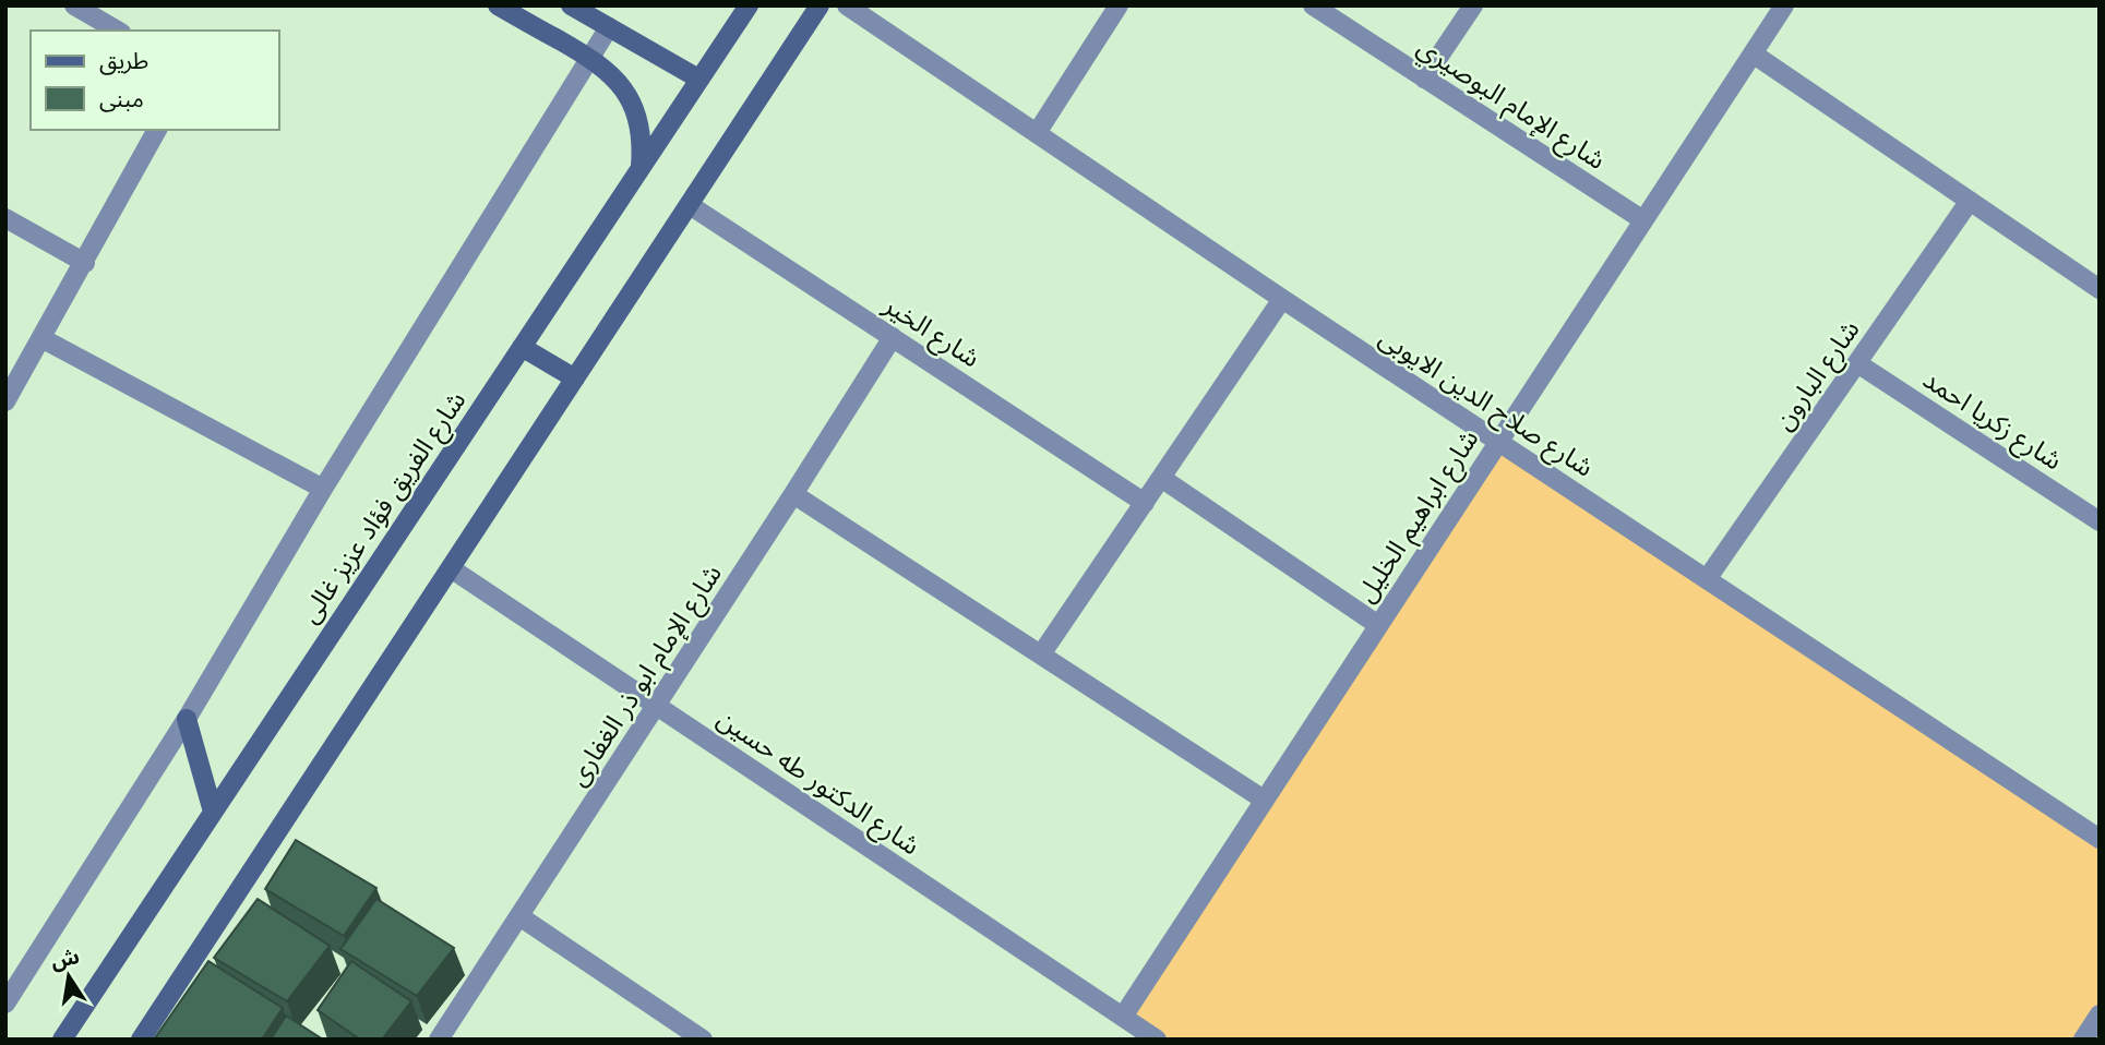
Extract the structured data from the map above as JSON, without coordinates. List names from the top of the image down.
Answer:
{
  "streets": {
    "street": [
      "شارع الإمام البوصيري",
      "شارع الخير",
      "شارع البارون",
      "شارع صلاح الدين الايوبى",
      "شارع زكريا احمد",
      "شارع الفريق فؤاد عزيز غالى",
      "شارع ابراهيم الخليل",
      "شارع الإمام ابو ذر الغفارى",
      "شارع الدكتور طه حسين"
    ]
  },
  "crossings": [
    ["شارع الإمام البوصيري", "شارع ابراهيم الخليل"],
    ["شارع الخير", "شارع الإمام ابو ذر الغفارى"],
    ["شارع البارون", "شارع صلاح الدين الايوبى"],
    ["شارع البارون", "شارع زكريا احمد"],
    ["شارع صلاح الدين الايوبى", "شارع ابراهيم الخليل"],
    ["شارع ابراهيم الخليل", "شارع الدكتور طه حسين"],
    ["شارع الإمام ابو ذر الغفارى", "شارع الدكتور طه حسين"]
  ],
  "legend": ["طريق", "مبنى"],
  "north": "top"
}
